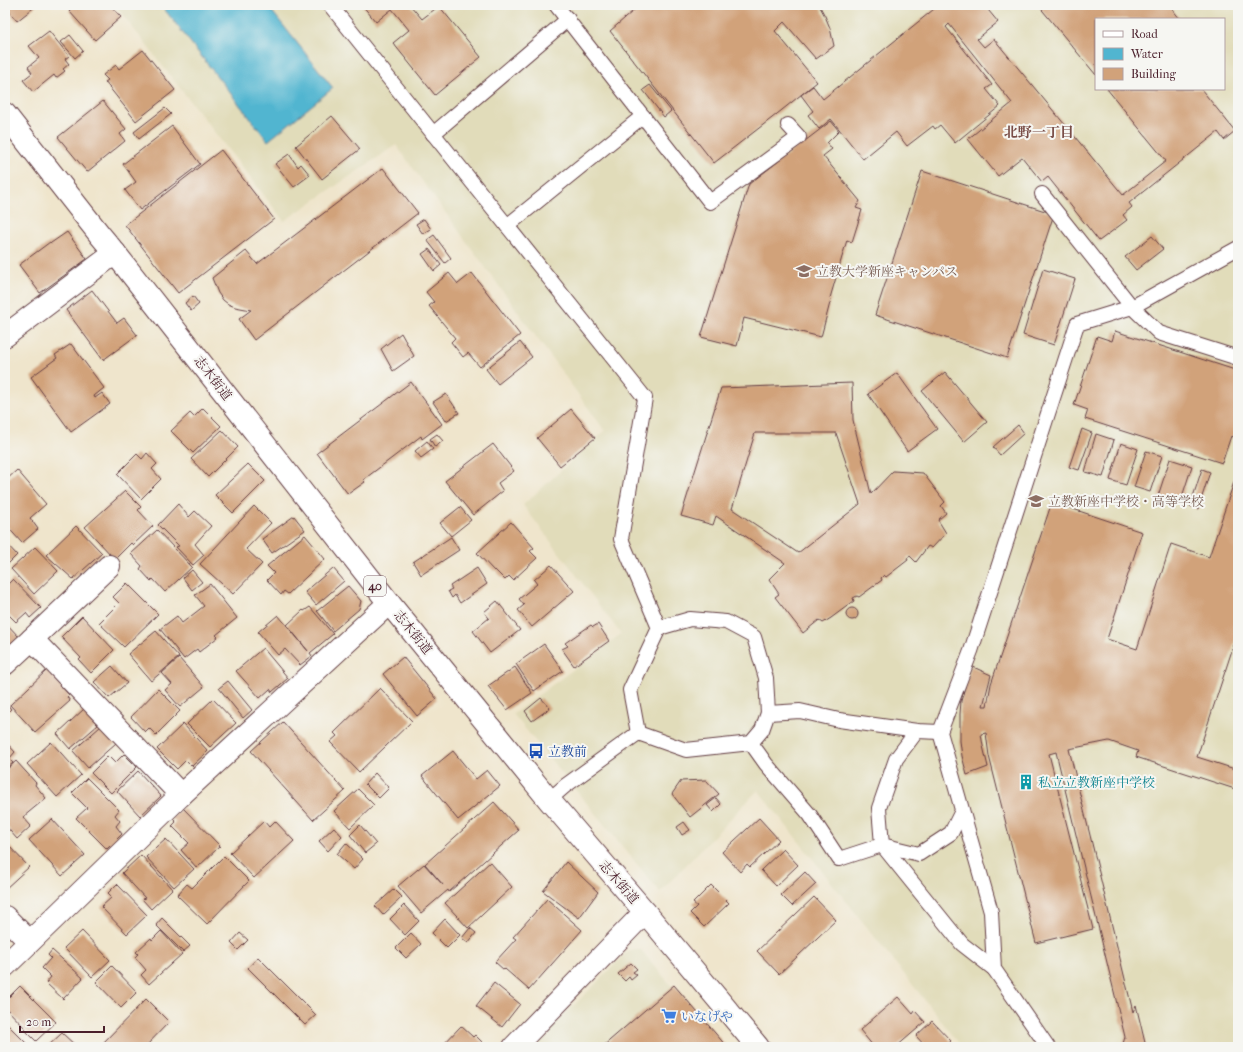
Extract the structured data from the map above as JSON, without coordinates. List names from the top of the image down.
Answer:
{
  "streets": {
    "street": ["志木街道", "40"]
  },
  "districts": ["北野一丁目"],
  "places": {
    "school or university": ["立教大学新座キャンパス", "立教新座中学校・高等学校"],
    "bus stop": ["立教前"],
    "building": ["私立立教新座中学校"],
    "supermarket": ["いなげや"]
  },
  "legend": ["Road", "Water", "Building"],
  "scale_bar": "20 m"
}
